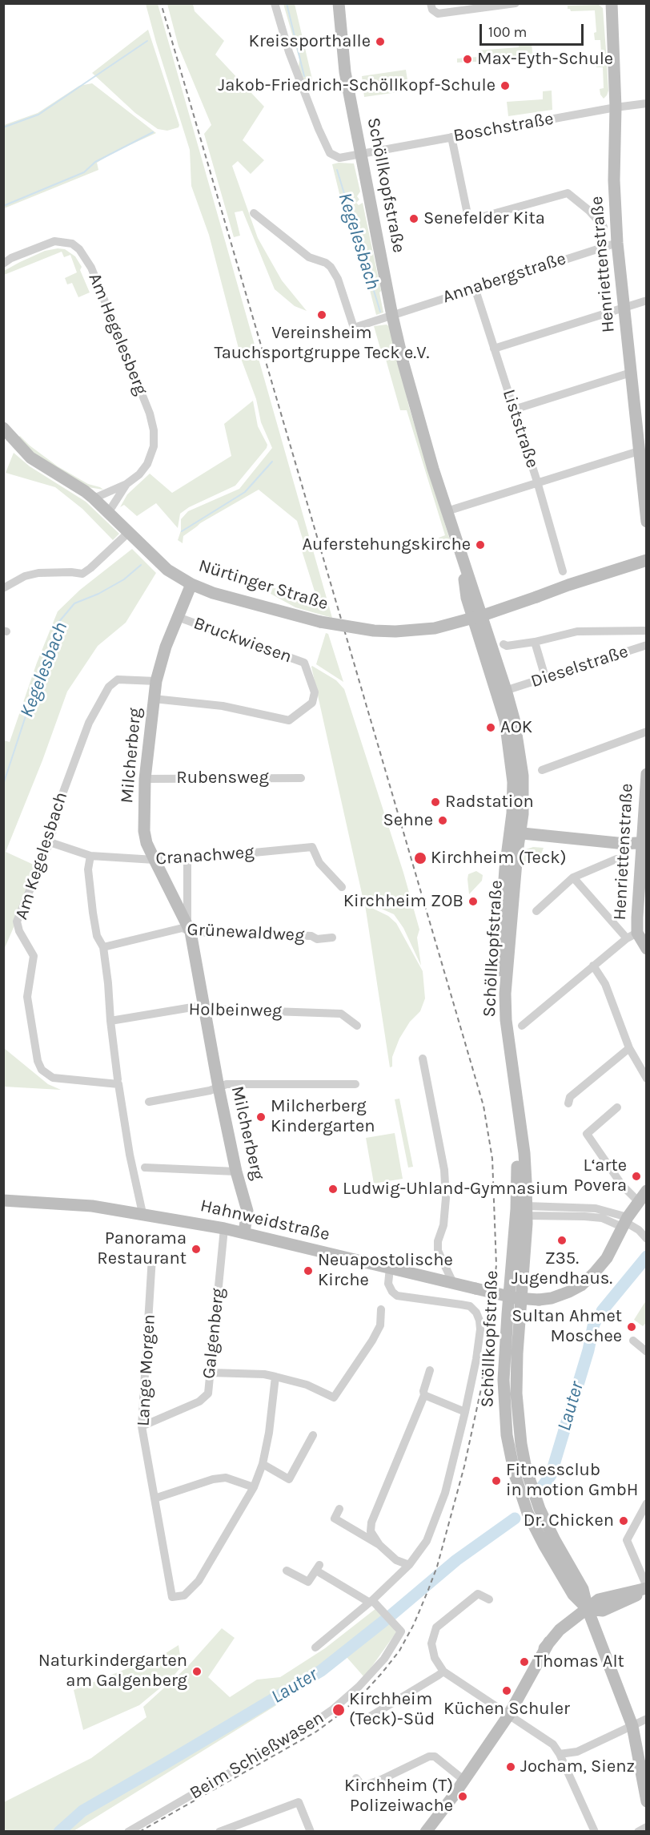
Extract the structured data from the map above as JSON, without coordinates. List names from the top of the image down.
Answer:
{
  "streets": {
    "main road": [
      "Schöllkopfstraße",
      "Henriettenstraße",
      "Nürtinger Straße",
      "Milcherberg",
      "Hahnweidstraße"
    ],
    "street": [
      "Boschstraße",
      "Annabergstraße",
      "Am Hegelesberg",
      "Liststraße",
      "Bruckwiesen",
      "Dieselstraße",
      "Rubensweg",
      "Am Kegelesbach",
      "Cranachweg",
      "Grünewaldweg",
      "Holbeinweg",
      "Galgenberg",
      "Lange Morgen",
      "Beim Schießwasen"
    ]
  },
  "crossings": [
    ["Boschstraße", "Schöllkopfstraße"],
    ["Boschstraße", "Henriettenstraße"],
    ["Schöllkopfstraße", "Annabergstraße"],
    ["Henriettenstraße", "Annabergstraße"],
    ["Annabergstraße", "Liststraße"],
    ["Am Hegelesberg", "Nürtinger Straße"],
    ["Nürtinger Straße", "Milcherberg"],
    ["Bruckwiesen", "Milcherberg"],
    ["Milcherberg", "Rubensweg"],
    ["Milcherberg", "Am Kegelesbach"],
    ["Milcherberg", "Cranachweg"],
    ["Milcherberg", "Grünewaldweg"],
    ["Milcherberg", "Holbeinweg"],
    ["Milcherberg", "Hahnweidstraße"],
    ["Am Kegelesbach", "Cranachweg"],
    ["Am Kegelesbach", "Hahnweidstraße"],
    ["Hahnweidstraße", "Galgenberg"],
    ["Galgenberg", "Lange Morgen"]
  ],
  "water": ["Kegelesbach", "Lauter"],
  "places": [
    "Kreissporthalle",
    "Max-Eyth-Schule",
    "Jakob-Friedrich-Schöllkopf-Schule",
    "Senefelder Kita",
    "Vereinsheim Tauchsportgruppe Teck e.V.",
    "Auferstehungskirche",
    "AOK",
    "Radstation",
    "Sehne",
    "Kirchheim (Teck)",
    "Kirchheim ZOB",
    "Milcherberg Kindergarten",
    "L‘arte Povera",
    "Ludwig-Uhland-Gymnasium",
    "Z35. Jugendhaus.",
    "Panorama Restaurant",
    "Neuapostolische Kirche",
    "Sultan Ahmet Moschee",
    "Fitnessclub in motion GmbH",
    "Dr. Chicken",
    "Thomas Alt",
    "Naturkindergarten am Galgenberg",
    "Küchen Schuler",
    "Kirchheim (Teck)-Süd",
    "Jocham, Sienz",
    "Kirchheim (T) Polizeiwache"
  ],
  "scale_bar": "100 m"
}
